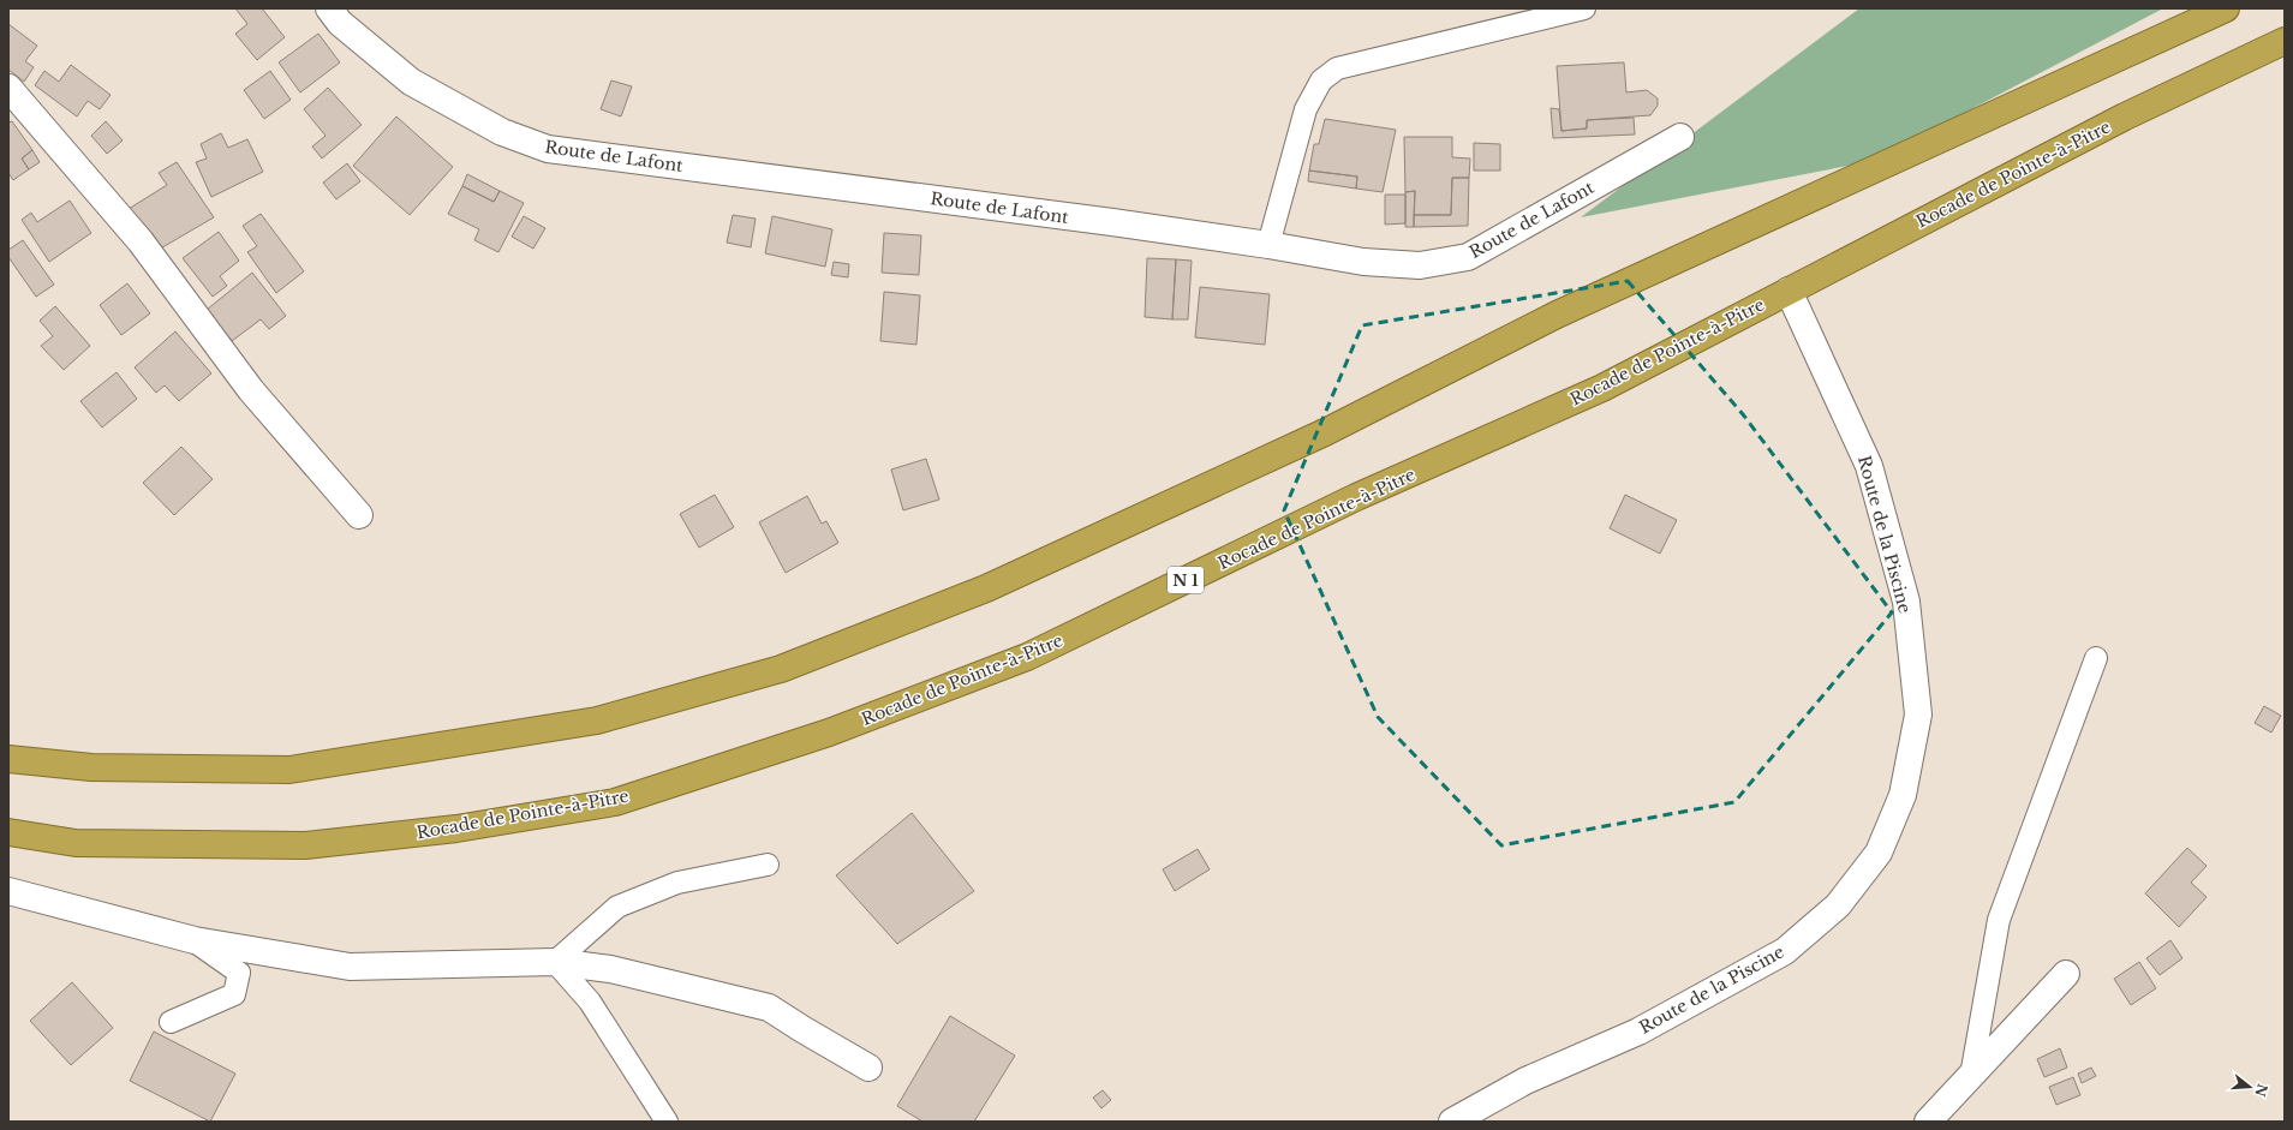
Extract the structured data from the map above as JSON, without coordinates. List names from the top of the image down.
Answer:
{
  "streets": {
    "highway": ["Rocade de Pointe-à-Pitre", "N 1"],
    "street": ["Route de Lafont", "Route de la Piscine"]
  },
  "crossings": [
    ["Rocade de Pointe-à-Pitre", "Route de la Piscine"]
  ],
  "north": "right"
}
